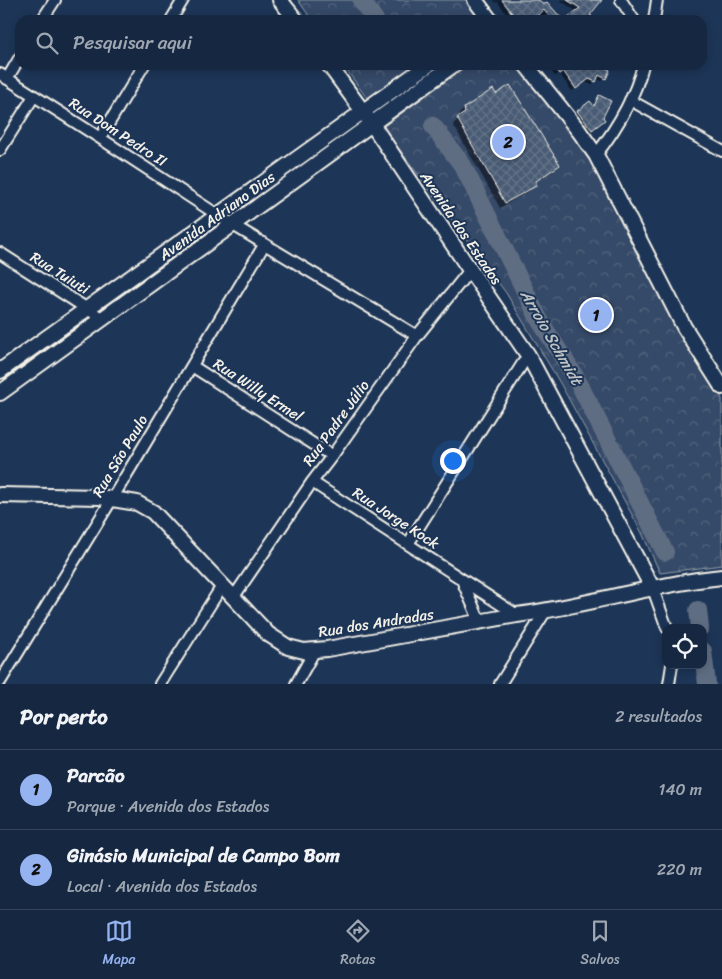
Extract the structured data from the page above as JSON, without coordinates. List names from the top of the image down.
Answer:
{
  "streets": {
    "street": [
      "Rua Dom Pedro II",
      "Avenida Adriano Dias",
      "Avenida dos Estados",
      "Rua Tuiuti",
      "Rua Willy Ermel",
      "Rua Padre Júlio",
      "Rua São Paulo",
      "Rua Jorge Kock",
      "Rua dos Andradas"
    ]
  },
  "crossings": [
    ["Rua Dom Pedro II", "Avenida Adriano Dias"],
    ["Rua Dom Pedro II", "Rua Padre Júlio"],
    ["Rua Dom Pedro II", "Rua São Paulo"],
    ["Avenida Adriano Dias", "Avenida dos Estados"],
    ["Avenida Adriano Dias", "Rua Tuiuti"],
    ["Avenida dos Estados", "Rua Padre Júlio"],
    ["Avenida dos Estados", "Rua dos Andradas"],
    ["Rua Willy Ermel", "Rua Padre Júlio"],
    ["Rua Willy Ermel", "Rua São Paulo"],
    ["Rua Padre Júlio", "Rua Jorge Kock"],
    ["Rua Padre Júlio", "Rua dos Andradas"],
    ["Rua São Paulo", "Rua dos Andradas"],
    ["Rua Jorge Kock", "Rua dos Andradas"]
  ],
  "water": ["Arroio Schmidt"],
  "page": {
    "search": "Pesquisar aqui",
    "pins": ["2", "1"],
    "heading": ["Por perto", "2 resultados"],
    "list": [
      {
        "mark": "1",
        "name": "Parcão",
        "note": "Parque · Avenida dos Estados",
        "value": "140 m"
      },
      {
        "mark": "2",
        "name": "Ginásio Municipal de Campo Bom",
        "note": "Local · Avenida dos Estados",
        "value": "220 m"
      }
    ],
    "nav": ["Mapa", "Rotas", "Salvos"]
  }
}
